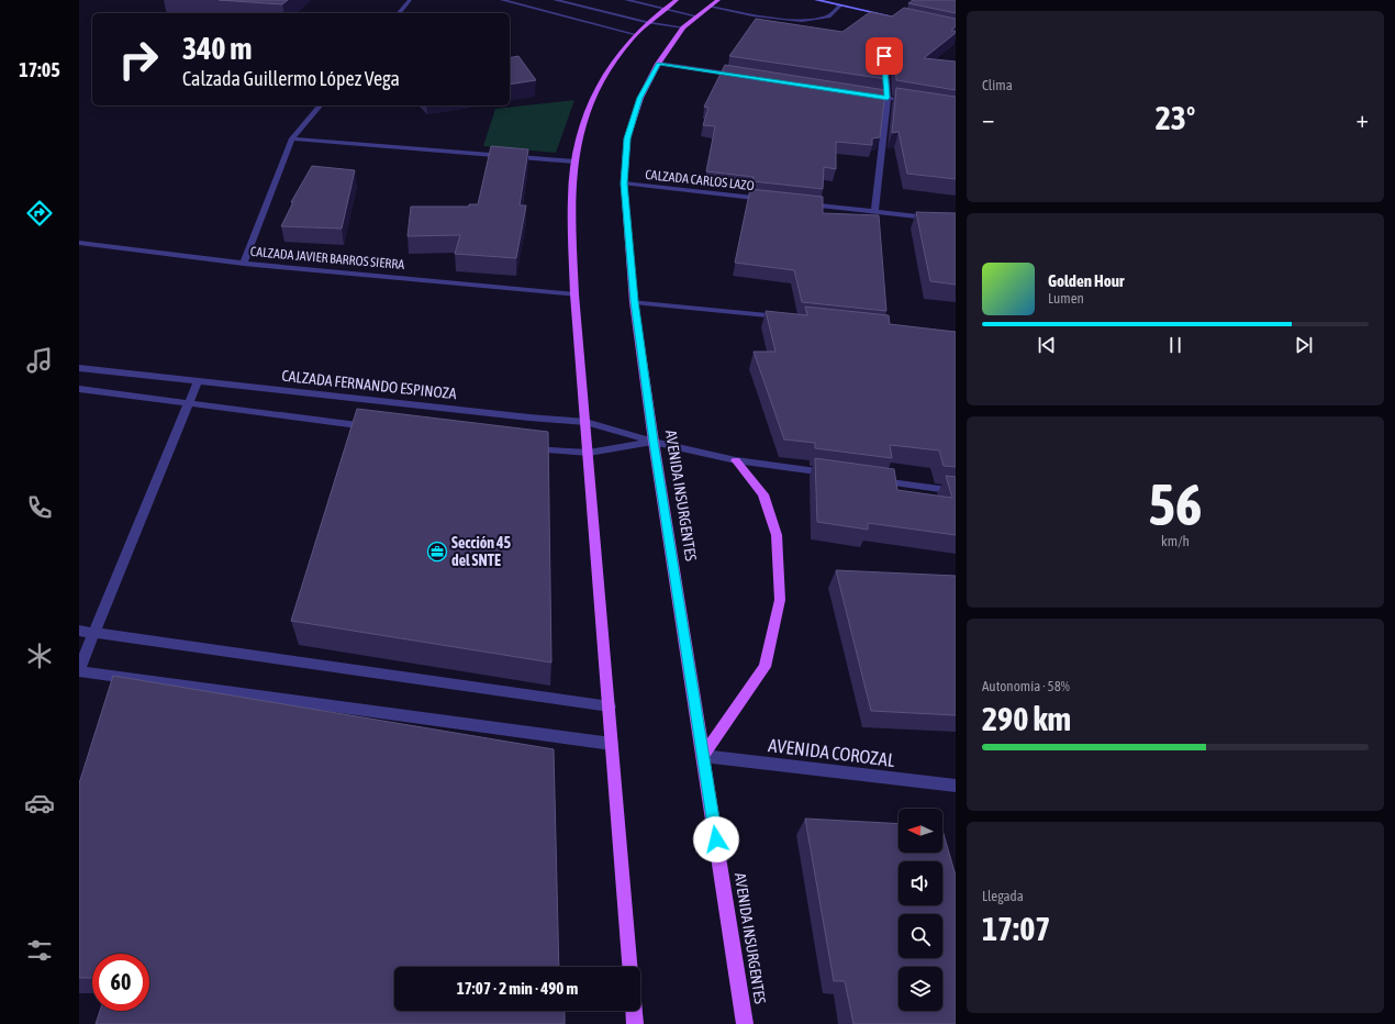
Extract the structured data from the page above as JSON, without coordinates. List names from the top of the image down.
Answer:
{
  "streets": {
    "main road": ["AVENIDA INSURGENTES"],
    "street": [
      "CALZADA CARLOS LAZO",
      "CALZADA JAVIER BARROS SIERRA",
      "CALZADA FERNANDO ESPINOZA",
      "AVENIDA COROZAL"
    ]
  },
  "crossings": [
    ["CALZADA CARLOS LAZO", "AVENIDA INSURGENTES"],
    ["CALZADA FERNANDO ESPINOZA", "AVENIDA INSURGENTES"],
    ["AVENIDA INSURGENTES", "AVENIDA COROZAL"]
  ],
  "places": {
    "office": ["Sección 45 del SNTE"]
  },
  "north": "left",
  "page": {
    "tabs": "17:05",
    "tile": [
      "Clima",
      ["56", "km/h"],
      ["Autonomía · 58%", "290 km"],
      ["Llegada", "17:07"]
    ],
    "turn": ["340 m", "Calzada Guillermo López Vega"],
    "heat": ["−", "23°", "+"],
    "song": ["Golden Hour", "Lumen"],
    "limit": "60",
    "trip": "17:07 · 2 min · 490 m"
  }
}
